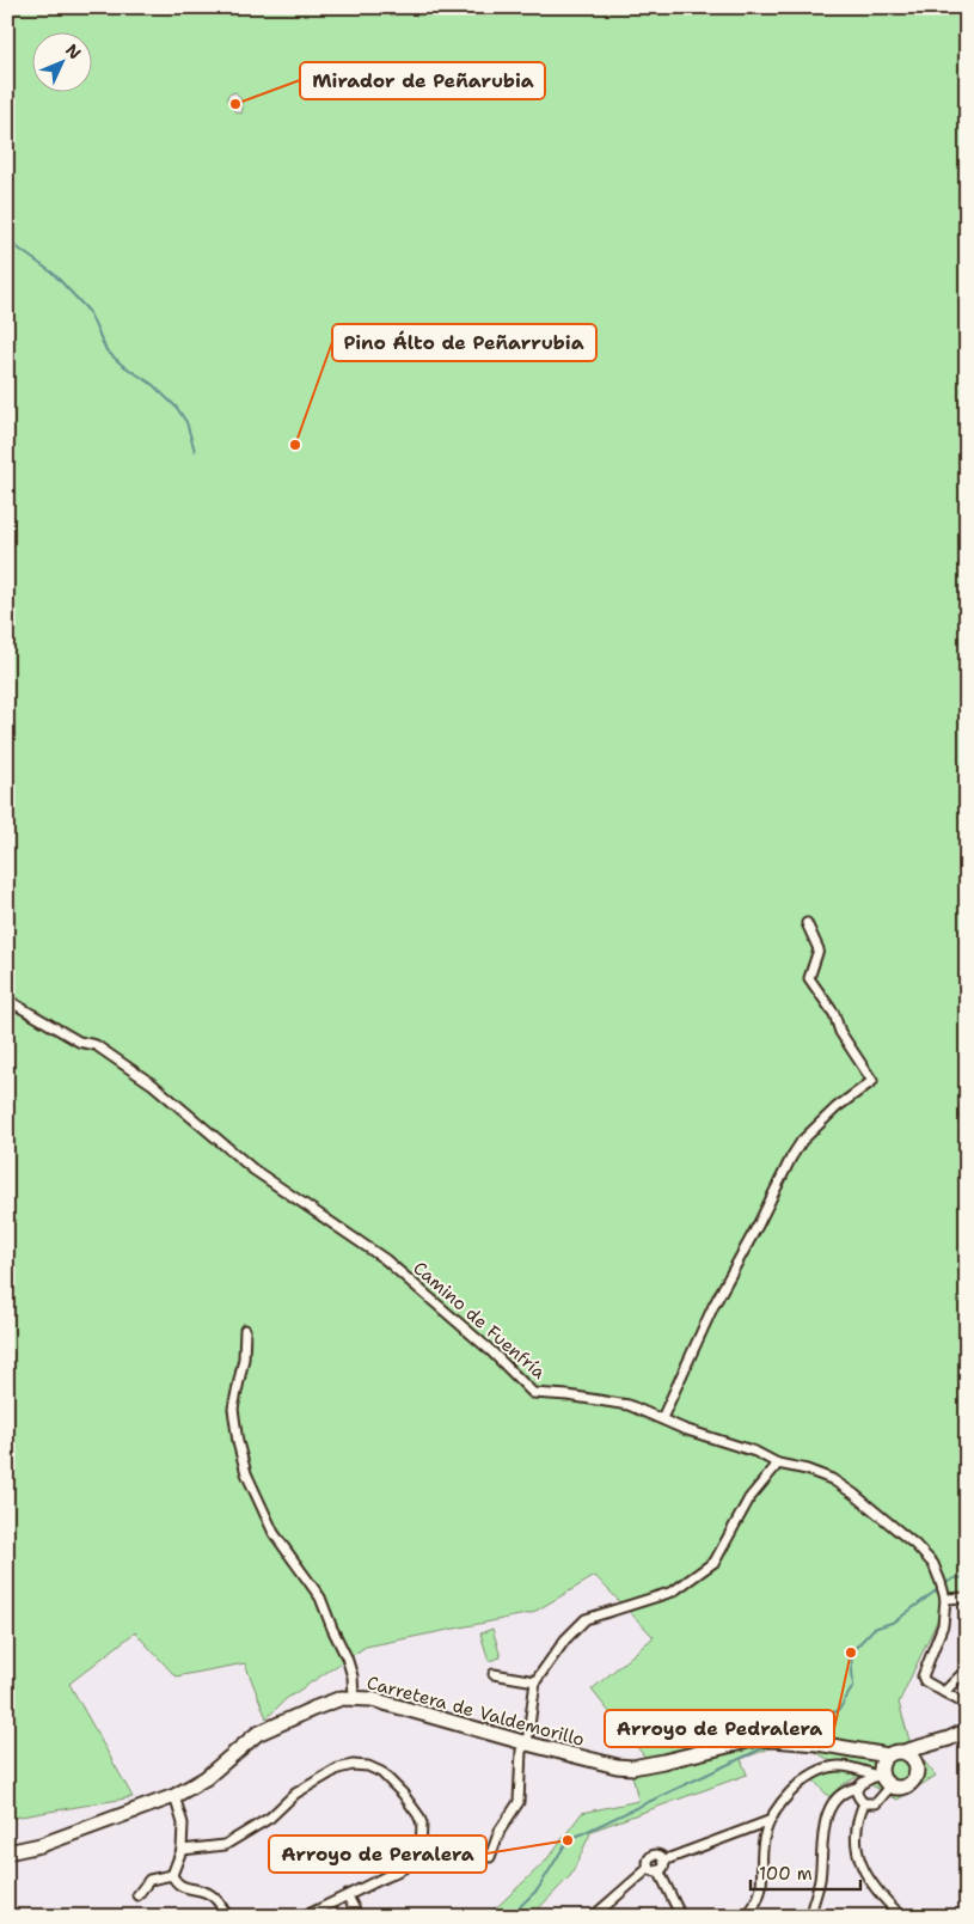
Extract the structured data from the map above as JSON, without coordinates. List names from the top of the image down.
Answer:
{
  "streets": {
    "main road": ["Carretera de Valdemorillo"],
    "street": ["Camino de Fuenfría"]
  },
  "places": [
    "Mirador de Peñarubia",
    "Pino Álto de Peñarrubia",
    "Arroyo de Pedralera",
    "Arroyo de Peralera"
  ],
  "scale_bar": "100 m",
  "north": "top right"
}
